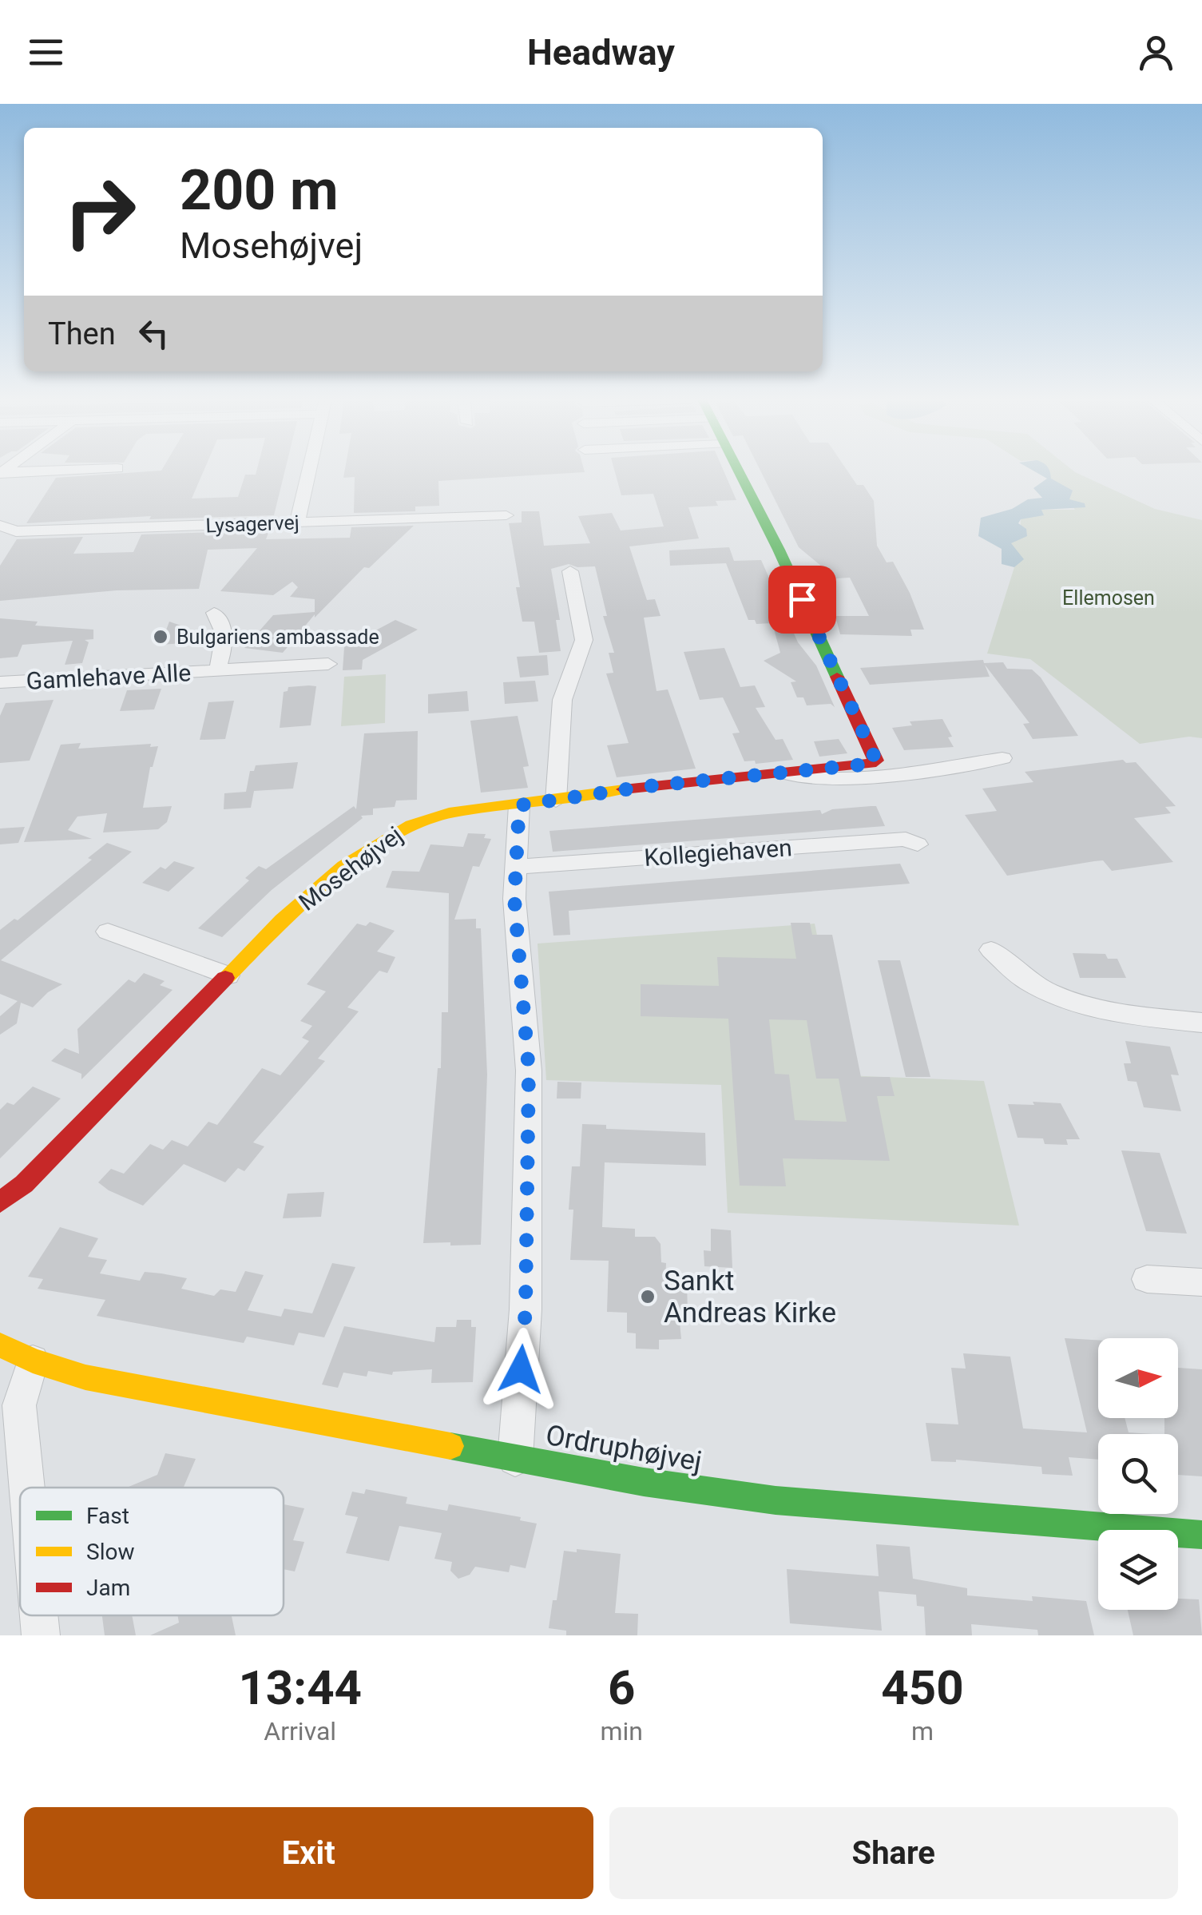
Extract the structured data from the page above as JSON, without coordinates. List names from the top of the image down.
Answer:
{
  "streets": {
    "street": [
      "Lysagervej",
      "Gamlehave Alle",
      "Kollegiehaven",
      "Mosehøjvej",
      "Ordruphøjvej"
    ]
  },
  "parks": ["Ellemosen"],
  "places": ["Bulgariens ambassade", "Sankt Andreas Kirke"],
  "legend": ["Fast", "Slow", "Jam"],
  "north": "right",
  "page": {
    "header": "Headway",
    "turn": ["200 m", "Mosehøjvej"],
    "then": "Then",
    "eta": [
      "13:44",
      "Arrival",
      "6",
      "min",
      "450",
      "m"
    ],
    "buttons": ["Exit", "Share"]
  }
}
